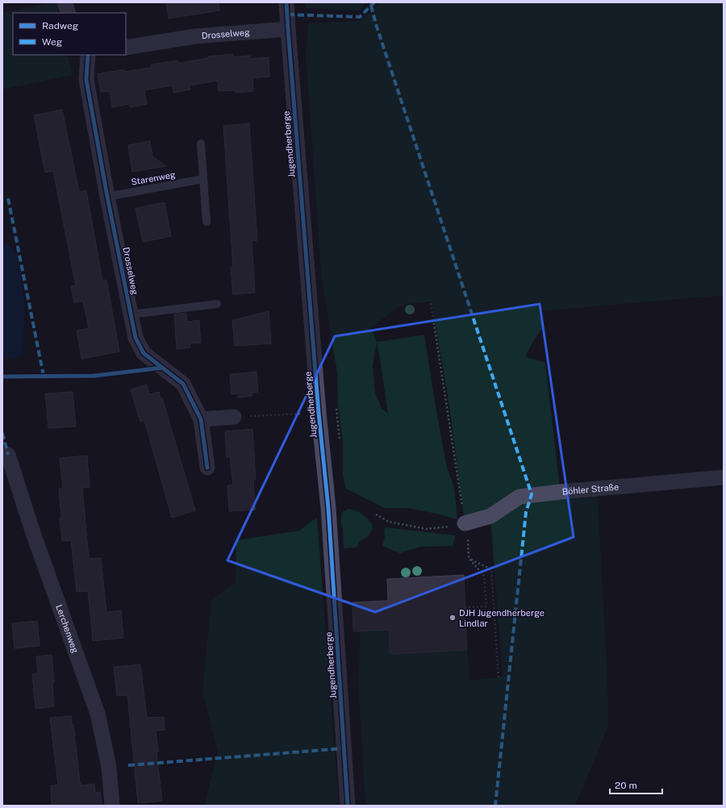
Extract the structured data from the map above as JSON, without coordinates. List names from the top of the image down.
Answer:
{
  "streets": {
    "street": [
      "Drosselweg",
      "Jugendherberge",
      "Böhler Straße",
      "Lerchenweg"
    ],
    "lane": ["Starenweg"]
  },
  "crossings": [
    ["Drosselweg", "Jugendherberge"],
    ["Drosselweg", "Starenweg"]
  ],
  "places": ["DJH Jugendherberge Lindlar"],
  "legend": ["Radweg", "Weg"],
  "scale_bar": "20 m"
}
